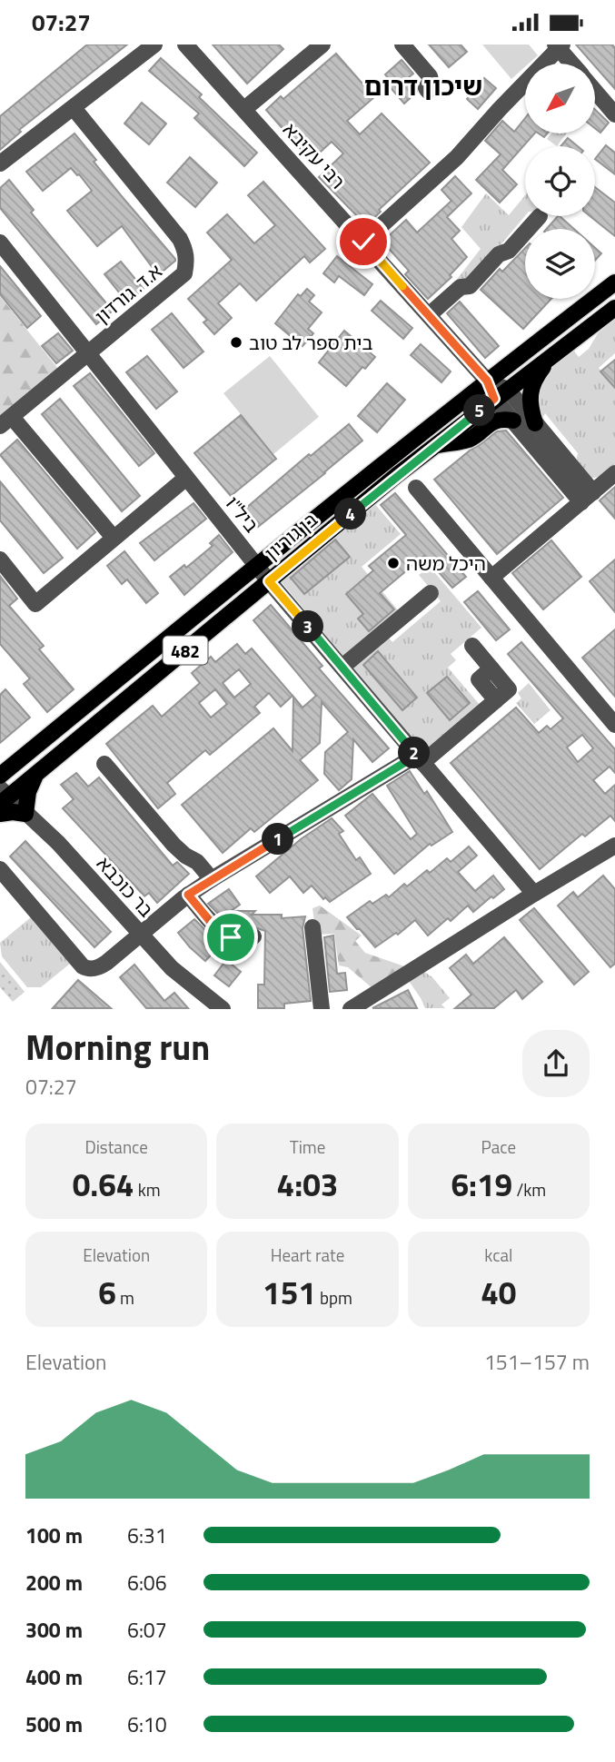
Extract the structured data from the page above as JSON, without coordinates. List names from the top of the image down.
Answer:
{
  "streets": {
    "main road": ["בן גוריון", "482"],
    "street": [
      "רבי עקיבא",
      "א.ד. גורדון",
      "ביל\"ו",
      "בר כוכבא"
    ]
  },
  "crossings": [
    ["רבי עקיבא", "בן גוריון"],
    ["א.ד. גורדון", "ביל\"ו"],
    ["ביל\"ו", "בן גוריון"],
    ["בן גוריון", "בר כוכבא"]
  ],
  "districts": ["שיכון דרום"],
  "places": ["בית ספר לב טוב", "היכל משה"],
  "north": "bottom left",
  "page": {
    "status": "07:27",
    "pins": [
      "5",
      "4",
      "3",
      "2",
      "1"
    ],
    "heading": ["Morning run", "07:27"],
    "stats": [
      ["Distance", "0.64 km"],
      ["Time", "4:03"],
      ["Pace", "6:19 /km"],
      ["Elevation", "6 m"],
      ["Heart rate", "151 bpm"],
      ["kcal", "40"]
    ],
    "chart": ["Elevation", "151–157 m"],
    "list": [
      {
        "name": "100 m",
        "note": "6:31"
      },
      {
        "name": "200 m",
        "note": "6:06"
      },
      {
        "name": "300 m",
        "note": "6:07"
      },
      {
        "name": "400 m",
        "note": "6:17"
      },
      {
        "name": "500 m",
        "note": "6:10"
      }
    ]
  }
}
